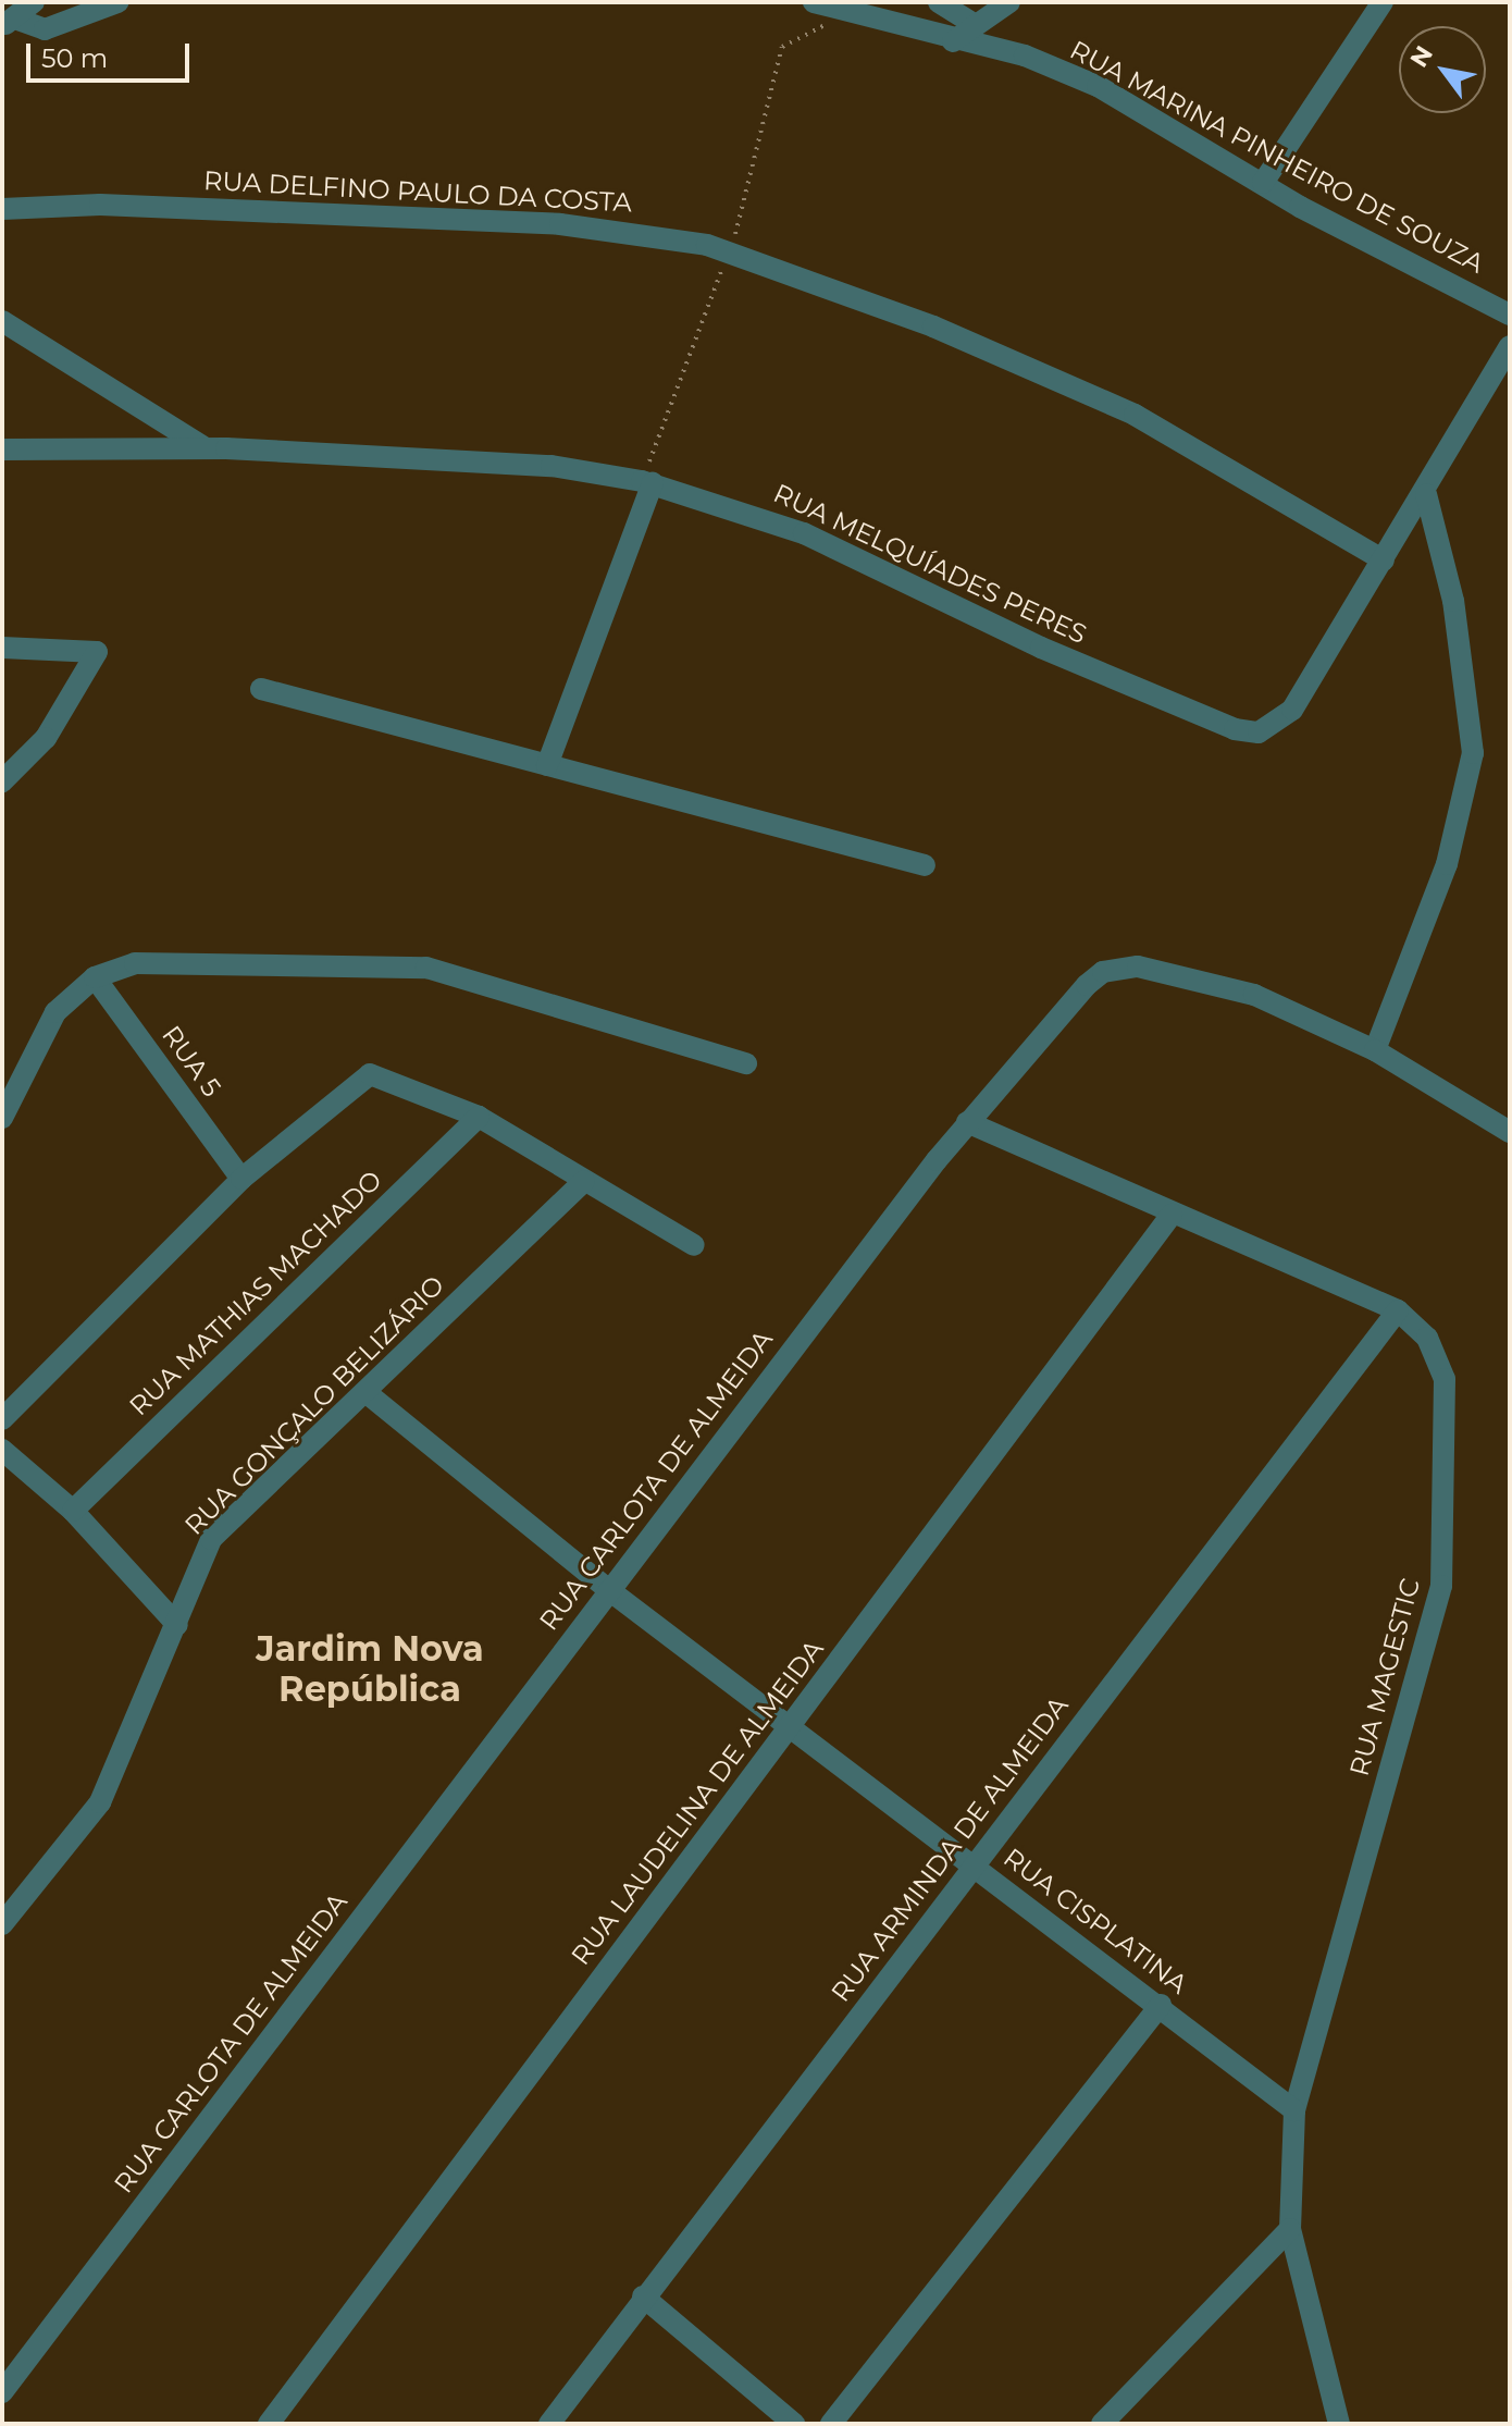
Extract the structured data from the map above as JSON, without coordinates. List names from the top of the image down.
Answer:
{
  "streets": {
    "street": [
      "RUA MARINA PINHEIRO DE SOUZA",
      "RUA DELFINO PAULO DA COSTA",
      "RUA MELQUÍADES PERES",
      "RUA 5",
      "RUA MATHIAS MACHADO",
      "RUA GONÇALO BELIZÁRIO",
      "RUA CARLOTA DE ALMEIDA",
      "RUA MAGESTIC",
      "RUA LAUDELINA DE ALMEIDA",
      "RUA ARMINDA DE ALMEIDA",
      "RUA CISPLATINA"
    ]
  },
  "crossings": [
    ["RUA DELFINO PAULO DA COSTA", "RUA MELQUÍADES PERES"],
    ["RUA GONÇALO BELIZÁRIO", "RUA CISPLATINA"],
    ["RUA CARLOTA DE ALMEIDA", "RUA MAGESTIC"],
    ["RUA CARLOTA DE ALMEIDA", "RUA CISPLATINA"],
    ["RUA MAGESTIC", "RUA LAUDELINA DE ALMEIDA"],
    ["RUA MAGESTIC", "RUA ARMINDA DE ALMEIDA"],
    ["RUA MAGESTIC", "RUA CISPLATINA"],
    ["RUA LAUDELINA DE ALMEIDA", "RUA CISPLATINA"],
    ["RUA ARMINDA DE ALMEIDA", "RUA CISPLATINA"]
  ],
  "districts": ["Jardim Nova República"],
  "scale_bar": "50 m",
  "north": "top left"
}
